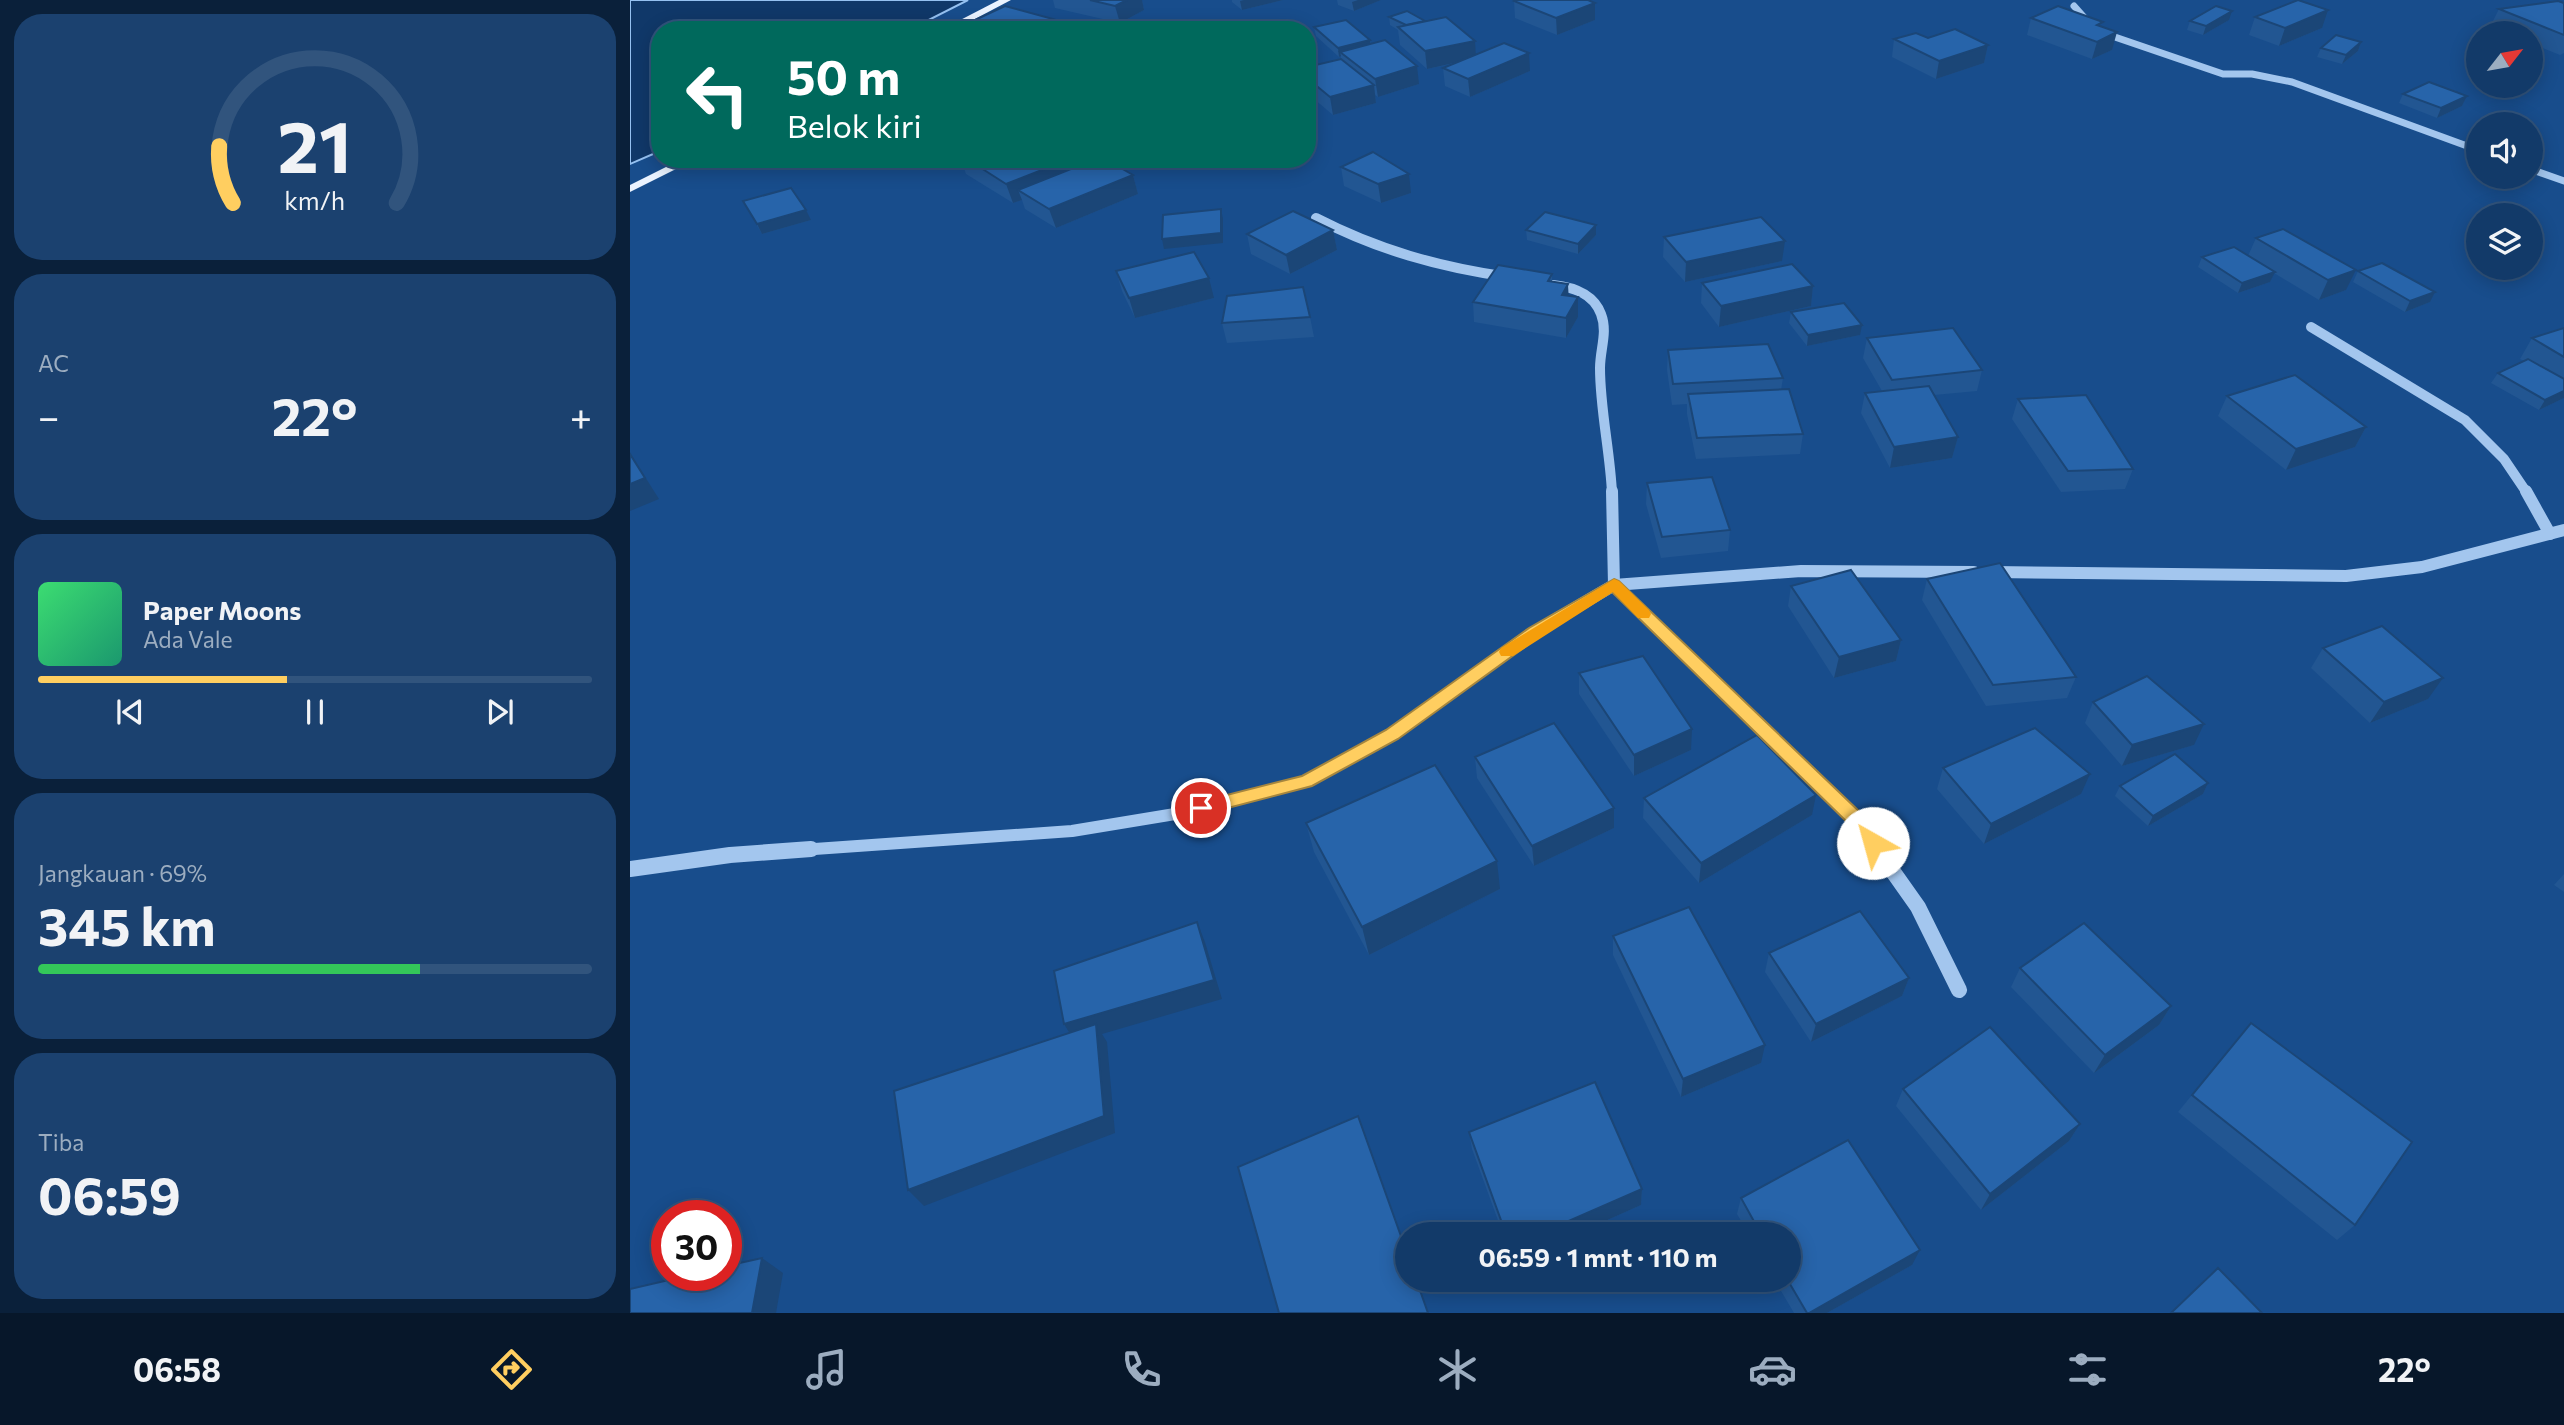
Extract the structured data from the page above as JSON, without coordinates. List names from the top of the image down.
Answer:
{
  "north": "top right",
  "page": {
    "turn": ["50 m", "Belok kiri"],
    "tile": [
      "AC",
      ["Jangkauan · 69%", "345 km"],
      ["Tiba", "06:59"]
    ],
    "heat": ["−", "22°", "+"],
    "song": ["Paper Moons", "Ada Vale"],
    "limit": "30",
    "trip": "06:59 · 1 mnt · 110 m",
    "tabs": ["06:58", "22°"],
    "gauge": ["21", "km/h"]
  }
}
